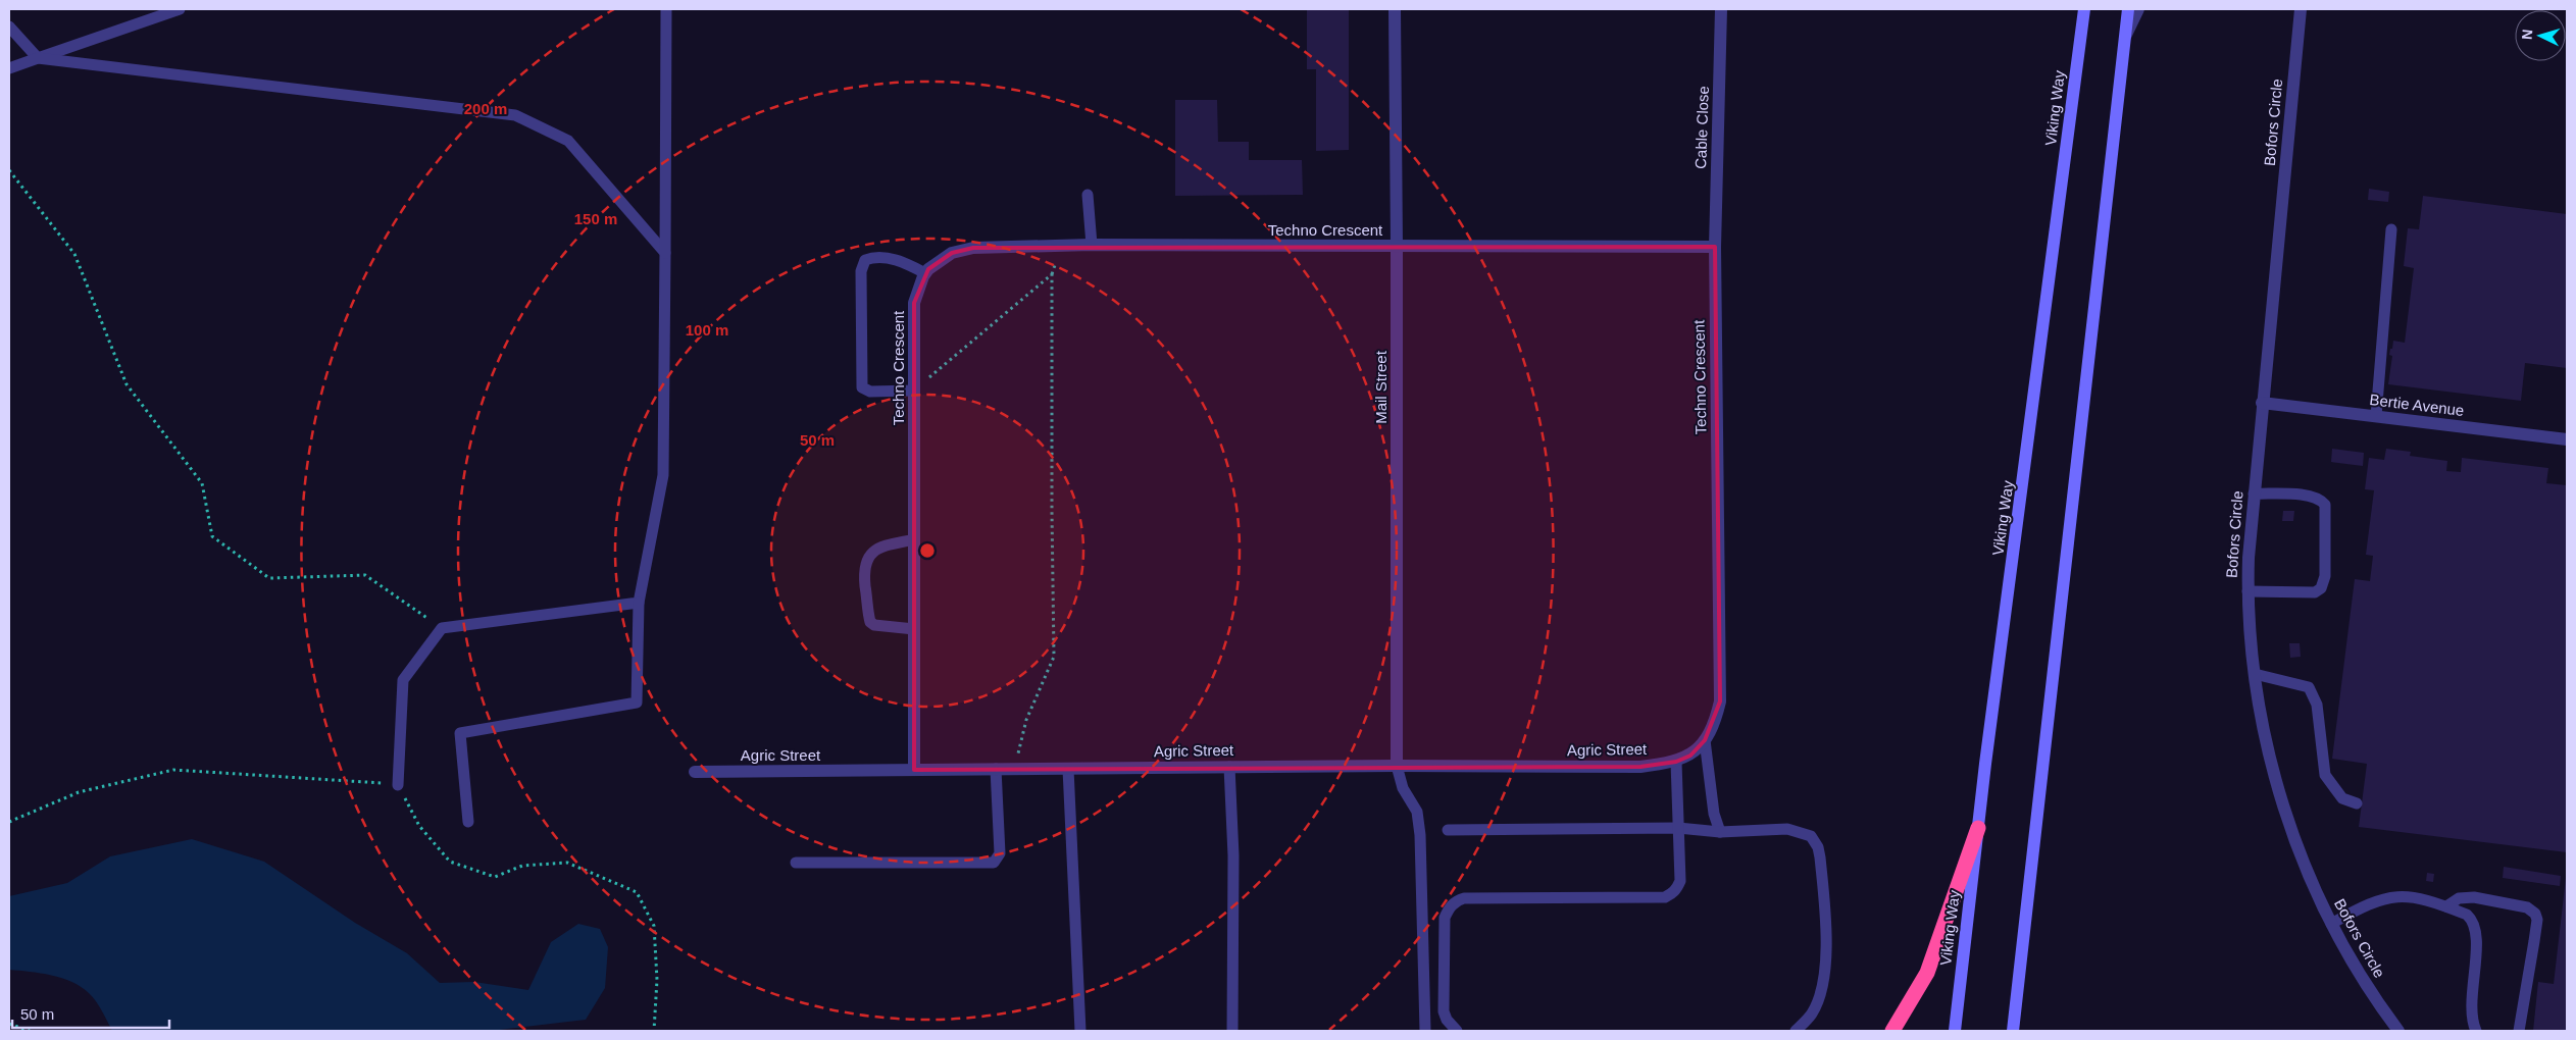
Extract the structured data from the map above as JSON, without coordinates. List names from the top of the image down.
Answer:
{
  "streets": {
    "main road": ["Viking Way"],
    "street": [
      "Bofors Circle",
      "Cable Close",
      "Techno Crescent",
      "Mail Street",
      "Bertie Avenue",
      "Agric Street"
    ]
  },
  "crossings": [
    ["Bofors Circle", "Bertie Avenue"],
    ["Cable Close", "Techno Crescent"],
    ["Techno Crescent", "Mail Street"],
    ["Techno Crescent", "Agric Street"],
    ["Mail Street", "Agric Street"]
  ],
  "scale_bar": "50 m",
  "north": "left",
  "rings": [
    "200 m",
    "150 m",
    "100 m",
    "50 m"
  ]
}
